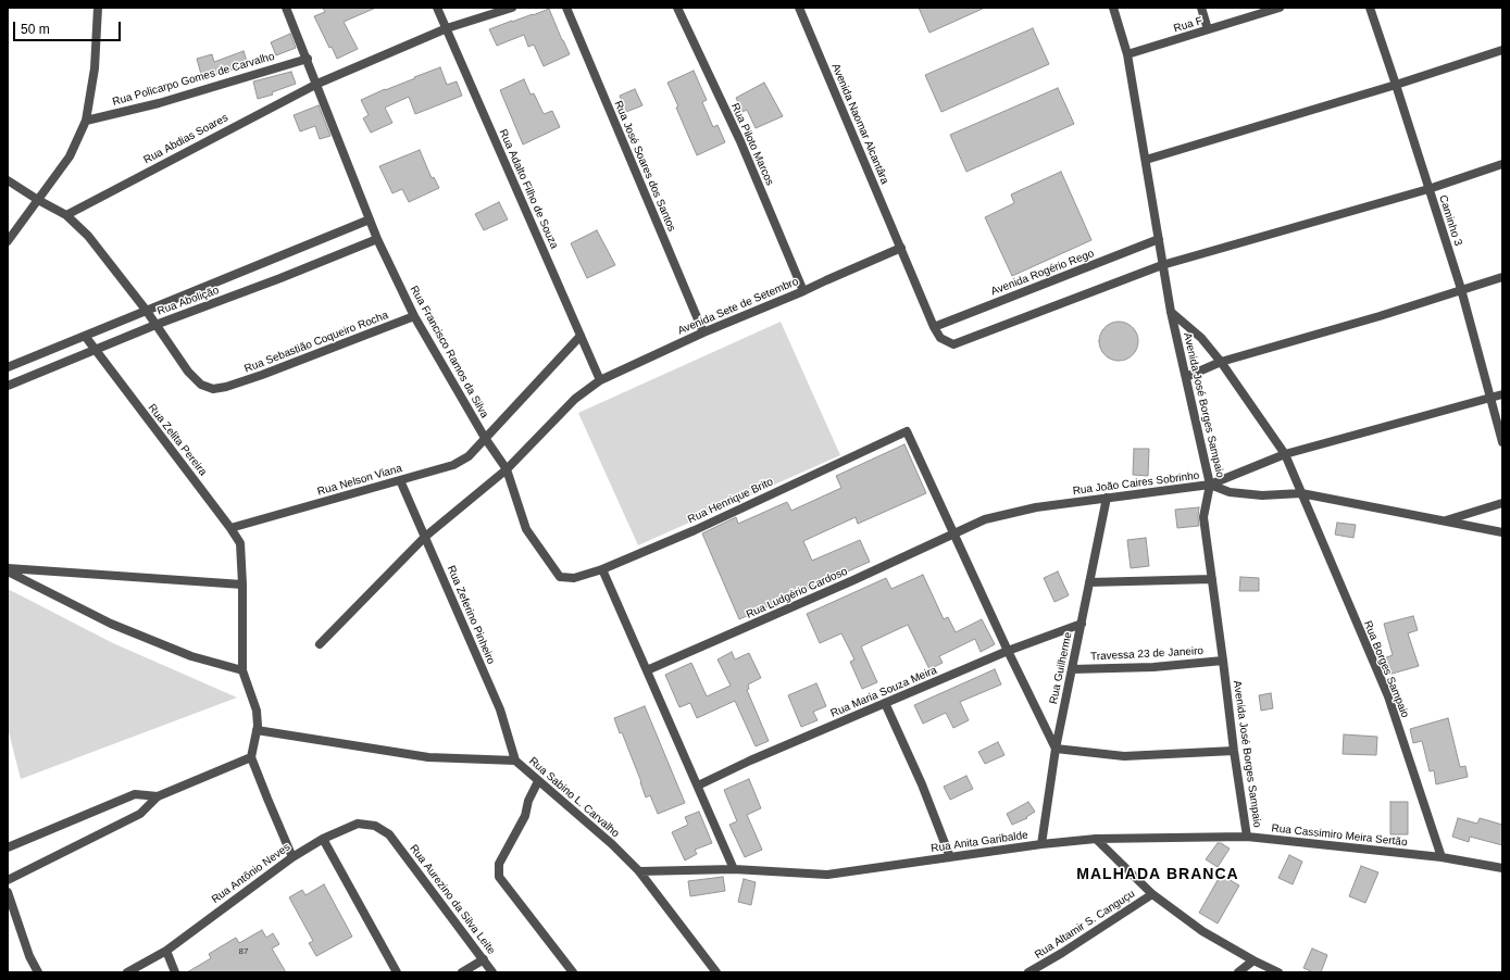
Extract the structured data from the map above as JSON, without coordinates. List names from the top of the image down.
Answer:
{
  "streets": {
    "street": [
      "Rua F",
      "Rua Policarpo Gomes de Carvalho",
      "Avenida Naomar Alcantâra",
      "Rua Abdias Soares",
      "Rua Piloto Marcos",
      "Rua José Soares dos Santos",
      "Rua Adalto Filho de Souza",
      "Caminho 3",
      "Avenida Rogério Rego",
      "Rua Abolição",
      "Avenida Sete de Setembro",
      "Rua Sebastião Coqueiro Rocha",
      "Rua Francisco Ramos da Silva",
      "Avenida José Borges Sampaio",
      "Rua Zelita Pereira",
      "Rua Nelson Viana",
      "Rua João Caires Sobrinho",
      "Rua Henrique Brito",
      "Rua Ludgério Cardoso",
      "Rua Zeferino Pinheiro",
      "Travessa 23 de Janeiro",
      "Rua Guilherme",
      "Rua Borges Sampaio",
      "Rua Maria Souza Meira",
      "Rua Sabino L. Carvalho",
      "Rua Cassimiro Meira Sertão",
      "Rua Anita Garibalde",
      "Rua Antônio Neves",
      "Rua Aurezino da Silva Leite",
      "Rua Altamir S. Canguçu"
    ]
  },
  "crossings": [
    ["Rua F", "Avenida José Borges Sampaio"],
    ["Rua Policarpo Gomes de Carvalho", "Rua Francisco Ramos da Silva"],
    ["Avenida Naomar Alcantâra", "Avenida Sete de Setembro"],
    ["Rua Abdias Soares", "Rua Adalto Filho de Souza"],
    ["Rua Abdias Soares", "Rua Francisco Ramos da Silva"],
    ["Rua Piloto Marcos", "Avenida Sete de Setembro"],
    ["Rua José Soares dos Santos", "Avenida Sete de Setembro"],
    ["Rua Adalto Filho de Souza", "Avenida Sete de Setembro"],
    ["Rua Adalto Filho de Souza", "Rua Nelson Viana"],
    ["Avenida Rogério Rego", "Avenida José Borges Sampaio"],
    ["Rua Abolição", "Rua Sebastião Coqueiro Rocha"],
    ["Rua Abolição", "Rua Francisco Ramos da Silva"],
    ["Rua Abolição", "Rua Zelita Pereira"],
    ["Avenida Sete de Setembro", "Rua Francisco Ramos da Silva"],
    ["Avenida Sete de Setembro", "Rua Zeferino Pinheiro"],
    ["Rua Sebastião Coqueiro Rocha", "Rua Francisco Ramos da Silva"],
    ["Rua Francisco Ramos da Silva", "Rua Nelson Viana"],
    ["Rua Francisco Ramos da Silva", "Rua Henrique Brito"],
    ["Avenida José Borges Sampaio", "Rua João Caires Sobrinho"],
    ["Avenida José Borges Sampaio", "Travessa 23 de Janeiro"],
    ["Avenida José Borges Sampaio", "Rua Borges Sampaio"],
    ["Avenida José Borges Sampaio", "Rua Cassimiro Meira Sertão"],
    ["Rua Zelita Pereira", "Rua Nelson Viana"],
    ["Rua Nelson Viana", "Rua Zeferino Pinheiro"],
    ["Rua João Caires Sobrinho", "Rua Henrique Brito"],
    ["Rua João Caires Sobrinho", "Rua Ludgério Cardoso"],
    ["Rua João Caires Sobrinho", "Rua Guilherme"],
    ["Rua João Caires Sobrinho", "Rua Borges Sampaio"],
    ["Rua Henrique Brito", "Rua Ludgério Cardoso"],
    ["Rua Zeferino Pinheiro", "Rua Sabino L. Carvalho"],
    ["Travessa 23 de Janeiro", "Rua Guilherme"],
    ["Rua Guilherme", "Rua Maria Souza Meira"],
    ["Rua Guilherme", "Rua Anita Garibalde"],
    ["Rua Borges Sampaio", "Rua Cassimiro Meira Sertão"],
    ["Rua Sabino L. Carvalho", "Rua Anita Garibalde"],
    ["Rua Cassimiro Meira Sertão", "Rua Anita Garibalde"],
    ["Rua Antônio Neves", "Rua Aurezino da Silva Leite"]
  ],
  "districts": ["MALHADA BRANCA"],
  "house_numbers": ["87"],
  "scale_bar": "50 m"
}
